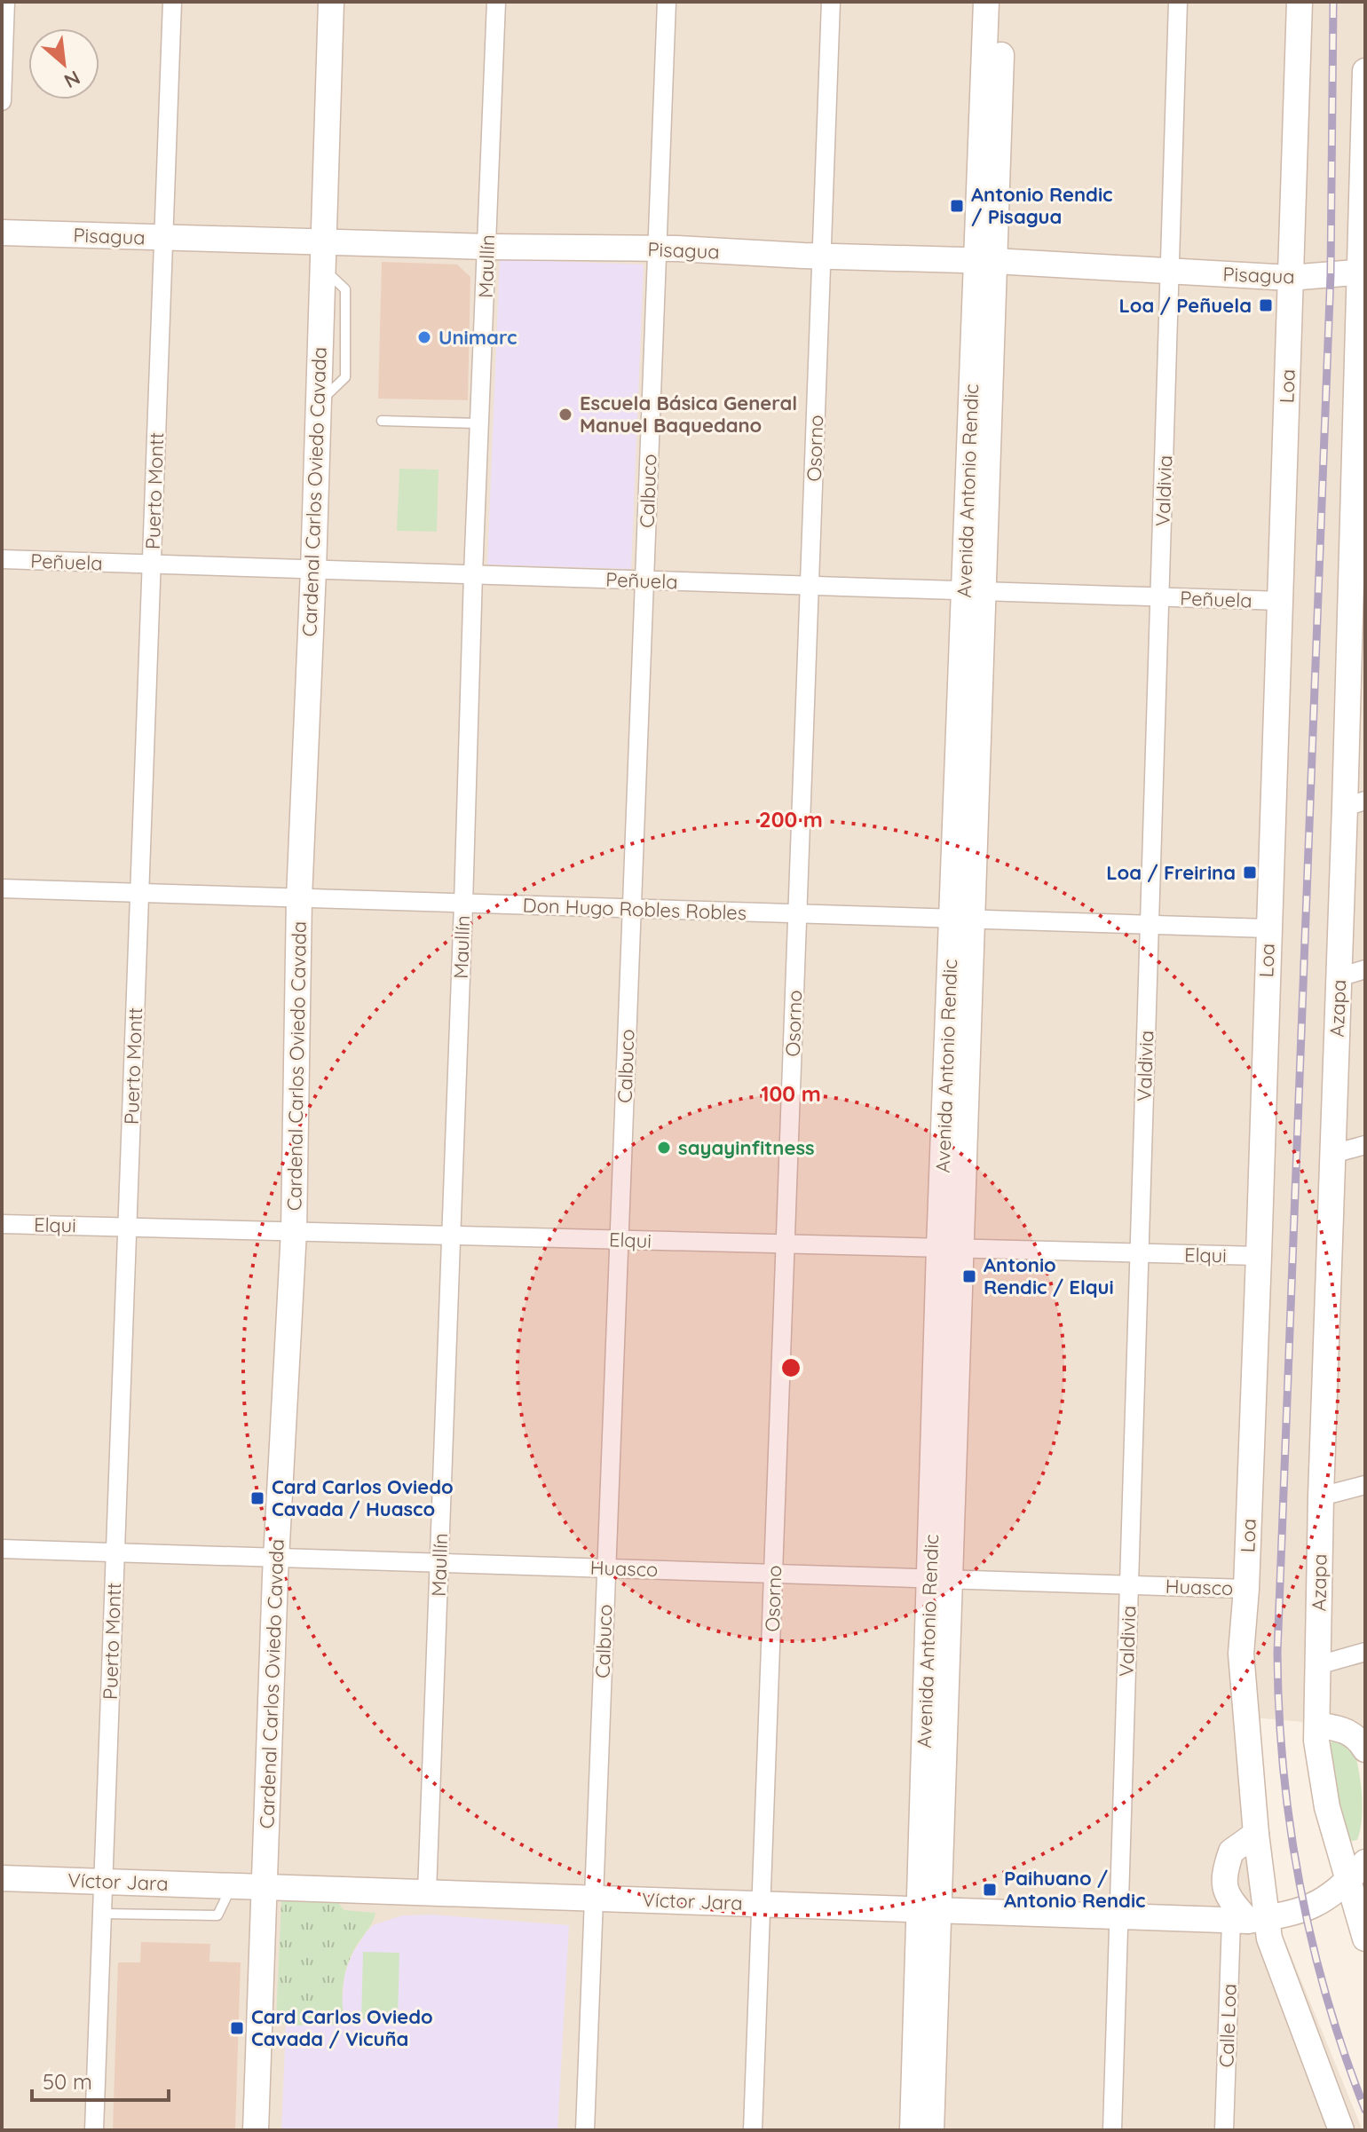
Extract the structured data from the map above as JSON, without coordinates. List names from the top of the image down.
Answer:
{
  "streets": {
    "street": [
      "Pisagua",
      "Maullín",
      "Loa",
      "Osorno",
      "Puerto Montt",
      "Calbuco",
      "Avenida Antonio Rendic",
      "Valdivia",
      "Cardenal Carlos Oviedo Cavada",
      "Peñuela",
      "Don Hugo Robles Robles",
      "Azapa",
      "Elqui",
      "Huasco",
      "Víctor Jara",
      "Calle Loa"
    ]
  },
  "crossings": [
    ["Pisagua", "Maullín"],
    ["Pisagua", "Loa"],
    ["Pisagua", "Osorno"],
    ["Pisagua", "Puerto Montt"],
    ["Pisagua", "Calbuco"],
    ["Pisagua", "Avenida Antonio Rendic"],
    ["Pisagua", "Valdivia"],
    ["Pisagua", "Cardenal Carlos Oviedo Cavada"],
    ["Pisagua", "Azapa"],
    ["Maullín", "Peñuela"],
    ["Maullín", "Don Hugo Robles Robles"],
    ["Maullín", "Elqui"],
    ["Maullín", "Huasco"],
    ["Maullín", "Víctor Jara"],
    ["Loa", "Peñuela"],
    ["Loa", "Don Hugo Robles Robles"],
    ["Loa", "Elqui"],
    ["Loa", "Huasco"],
    ["Loa", "Víctor Jara"],
    ["Loa", "Calle Loa"],
    ["Osorno", "Peñuela"],
    ["Osorno", "Don Hugo Robles Robles"],
    ["Osorno", "Elqui"],
    ["Osorno", "Huasco"],
    ["Osorno", "Víctor Jara"],
    ["Puerto Montt", "Peñuela"],
    ["Puerto Montt", "Don Hugo Robles Robles"],
    ["Puerto Montt", "Elqui"],
    ["Puerto Montt", "Huasco"],
    ["Puerto Montt", "Víctor Jara"],
    ["Calbuco", "Peñuela"],
    ["Calbuco", "Don Hugo Robles Robles"],
    ["Calbuco", "Elqui"],
    ["Calbuco", "Huasco"],
    ["Calbuco", "Víctor Jara"],
    ["Avenida Antonio Rendic", "Peñuela"],
    ["Avenida Antonio Rendic", "Don Hugo Robles Robles"],
    ["Avenida Antonio Rendic", "Elqui"],
    ["Avenida Antonio Rendic", "Huasco"],
    ["Avenida Antonio Rendic", "Víctor Jara"],
    ["Valdivia", "Peñuela"],
    ["Valdivia", "Don Hugo Robles Robles"],
    ["Valdivia", "Elqui"],
    ["Valdivia", "Huasco"],
    ["Valdivia", "Víctor Jara"],
    ["Cardenal Carlos Oviedo Cavada", "Peñuela"],
    ["Cardenal Carlos Oviedo Cavada", "Don Hugo Robles Robles"],
    ["Cardenal Carlos Oviedo Cavada", "Elqui"],
    ["Cardenal Carlos Oviedo Cavada", "Huasco"],
    ["Cardenal Carlos Oviedo Cavada", "Víctor Jara"],
    ["Azapa", "Víctor Jara"],
    ["Víctor Jara", "Calle Loa"]
  ],
  "places": {
    "transit": [
      "Antonio Rendic / Pisagua",
      "Loa / Peñuela",
      "Loa / Freirina",
      "Antonio Rendic / Elqui",
      "Card Carlos Oviedo Cavada / Huasco",
      "Paihuano / Antonio Rendic",
      "Card Carlos Oviedo Cavada / Vicuña"
    ],
    "other": ["Unimarc", "Escuela Básica General Manuel Baquedano", "sayayinfitness"]
  },
  "scale_bar": "50 m",
  "north": "bottom right",
  "rings": ["200 m", "100 m"]
}
